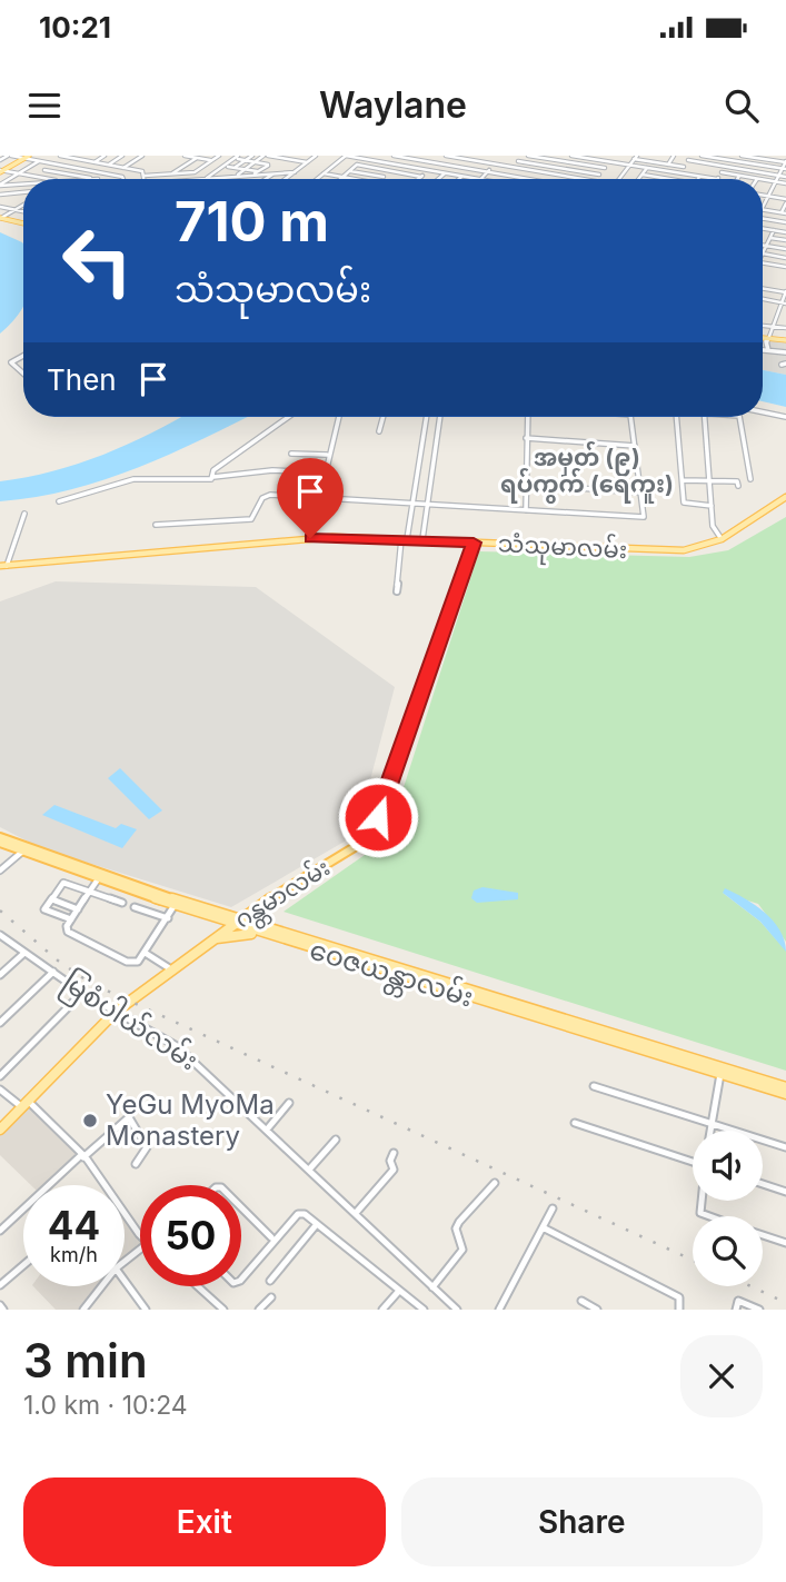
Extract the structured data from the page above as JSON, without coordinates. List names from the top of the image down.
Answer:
{
  "streets": {
    "main road": ["သံသုမာလမ်း", "ဂန္တမာလမ်း", "ဝေဇယန္တာလမ်း"],
    "street": ["မြစံပါယ်လမ်း"]
  },
  "crossings": [
    ["သံသုမာလမ်း", "ဂန္တမာလမ်း"],
    ["ဂန္တမာလမ်း", "ဝေဇယန္တာလမ်း"],
    ["ဂန္တမာလမ်း", "မြစံပါယ်လမ်း"]
  ],
  "districts": ["အမှတ် (၉) ရပ်ကွက် (ရေကူး)"],
  "places": ["YeGu MyoMa Monastery"],
  "page": {
    "status": "10:21",
    "header": "Waylane",
    "turn": ["710 m", "သံသုမာလမ်း"],
    "then": "Then",
    "speed": "44 km/h",
    "limit": "50",
    "heading": ["3 min", "1.0 km · 10:24"],
    "buttons": ["Exit", "Share"]
  }
}
